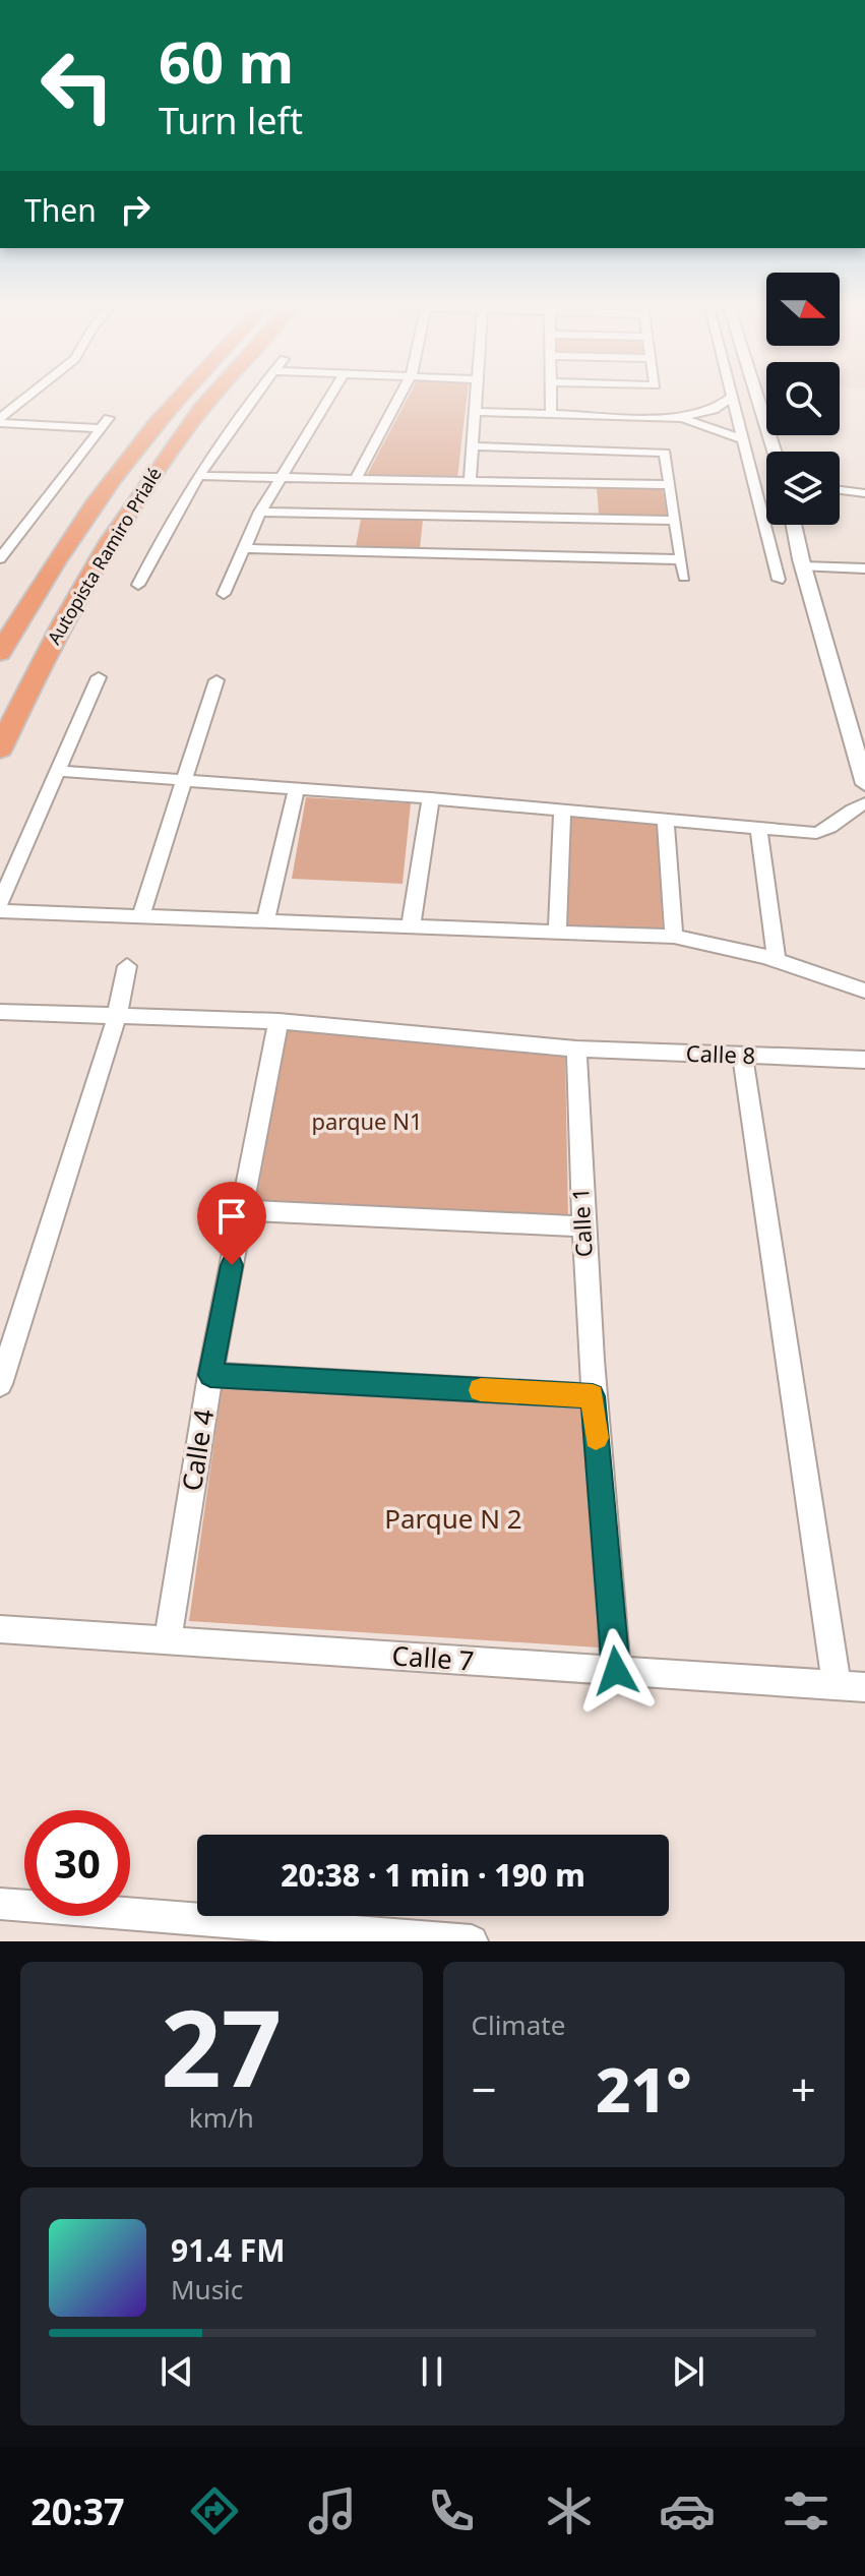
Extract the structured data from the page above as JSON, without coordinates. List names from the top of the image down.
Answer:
{
  "streets": {
    "highway": ["Autopista Ramiro Prialé"],
    "street": [
      "Calle 8",
      "Calle 1",
      "Calle 4",
      "Calle 7"
    ]
  },
  "crossings": [
    ["Calle 8", "Calle 1"],
    ["Calle 8", "Calle 4"],
    ["Calle 1", "Calle 7"],
    ["Calle 4", "Calle 7"]
  ],
  "parks": ["parque N1", "Parque N 2"],
  "north": "right",
  "page": {
    "turn": ["60 m", "Turn left"],
    "then": "Then",
    "limit": "30",
    "trip": "20:38 · 1 min · 190 m",
    "tile": [
      ["27", "km/h"],
      "Climate"
    ],
    "heat": ["−", "21°", "+"],
    "song": ["91.4 FM", "Music"],
    "tabs": "20:37"
  }
}
